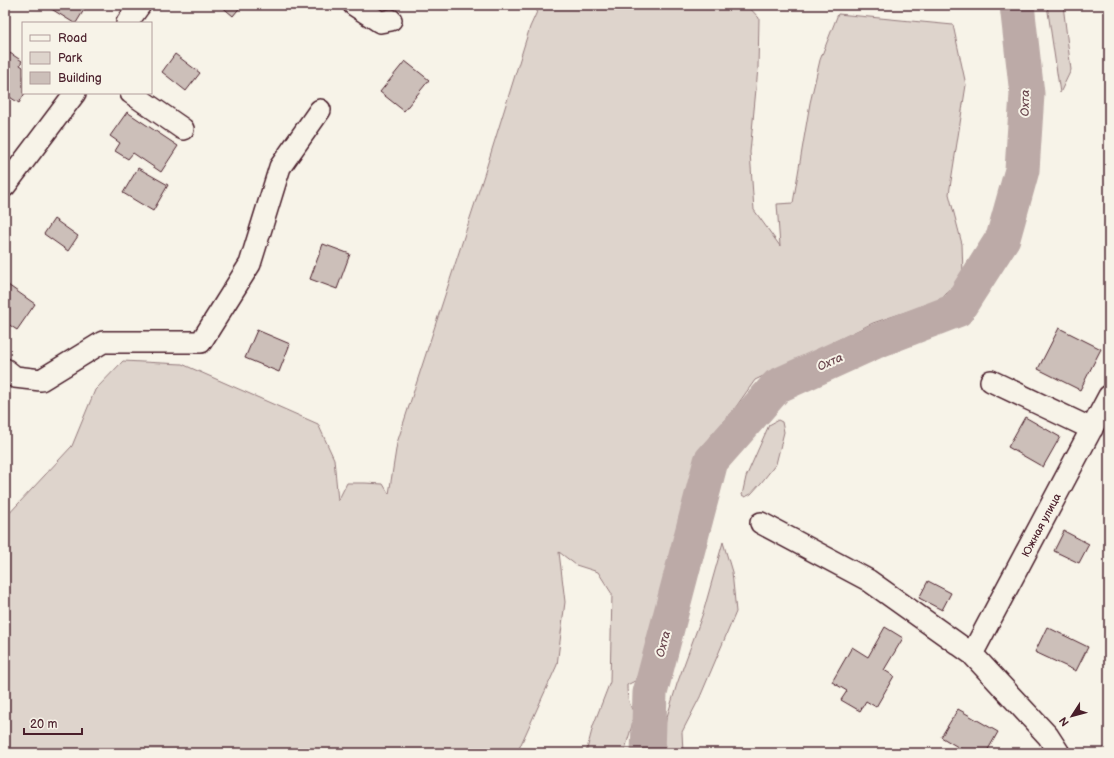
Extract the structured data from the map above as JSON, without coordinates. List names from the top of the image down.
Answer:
{
  "streets": {
    "street": ["Южная улица"]
  },
  "water": ["Охта"],
  "legend": ["Road", "Park", "Building"],
  "scale_bar": "20 m",
  "north": "bottom left"
}
